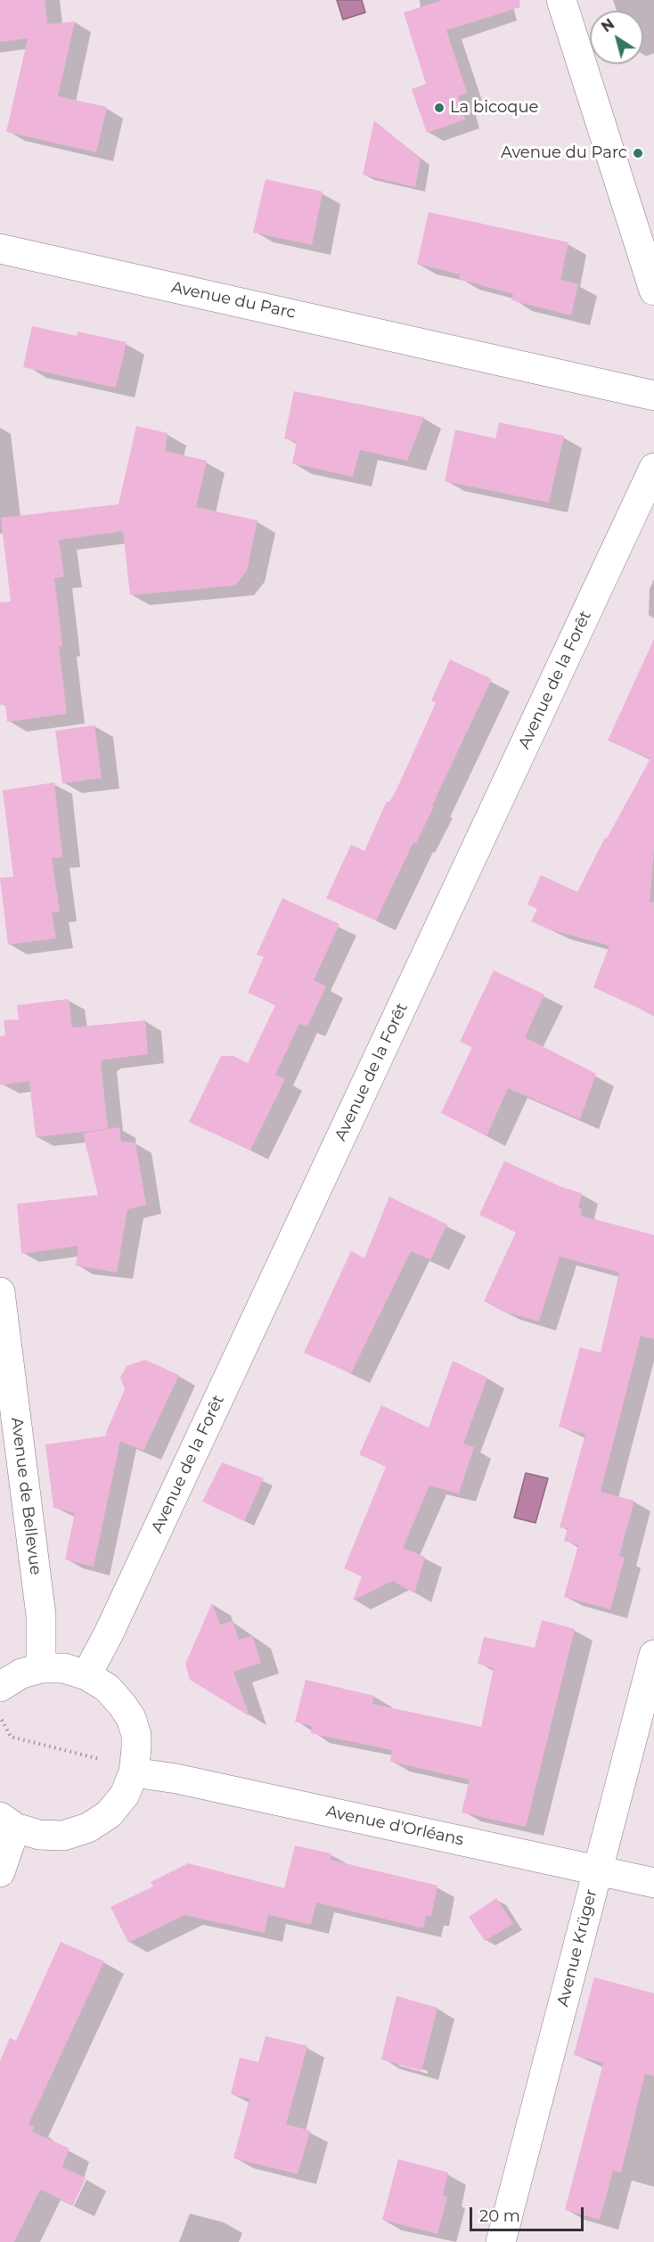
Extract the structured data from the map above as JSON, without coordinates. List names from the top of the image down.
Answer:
{
  "streets": {
    "street": [
      "Avenue du Parc",
      "Avenue de la Forêt",
      "Avenue de Bellevue",
      "Avenue d'Orléans",
      "Avenue Krüger"
    ]
  },
  "crossings": [
    ["Avenue d'Orléans", "Avenue Krüger"]
  ],
  "places": ["La bicoque", "Avenue du Parc"],
  "scale_bar": "20 m",
  "north": "top left"
}
